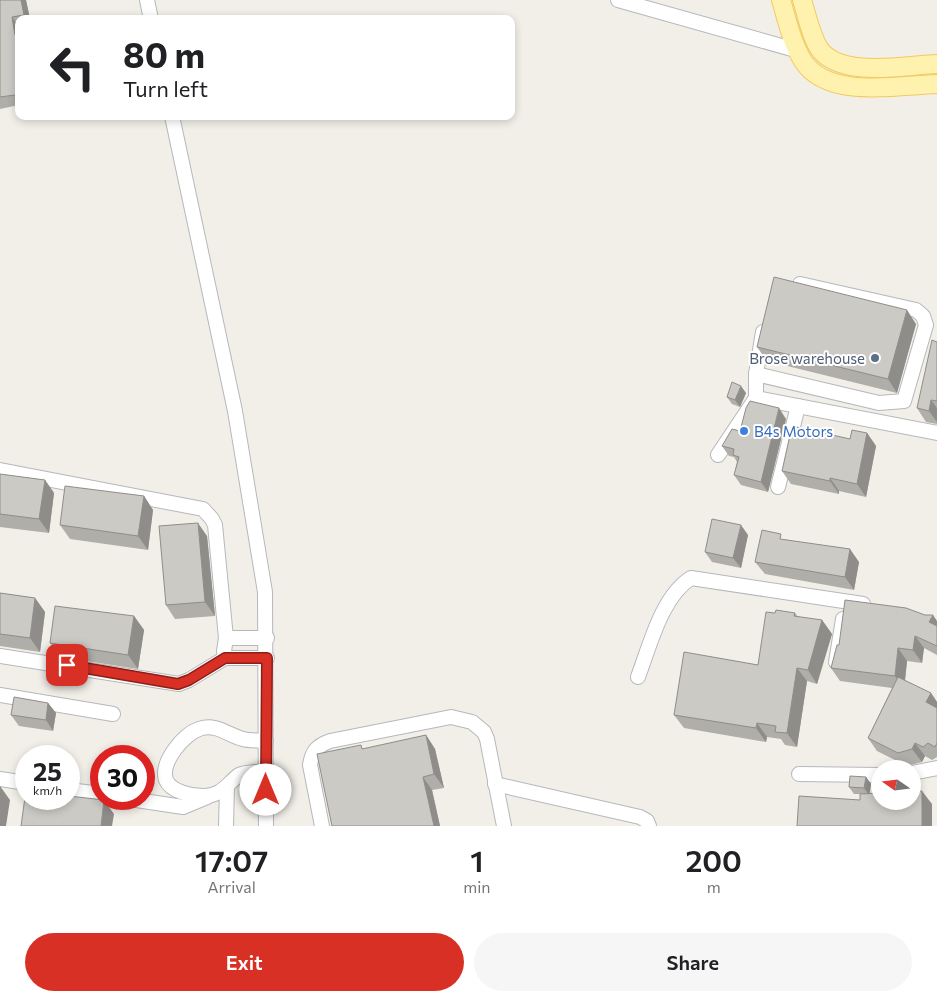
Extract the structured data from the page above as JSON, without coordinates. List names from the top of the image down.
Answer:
{
  "places": ["Brose warehouse", "B4s Motors"],
  "north": "left",
  "page": {
    "turn": ["80 m", "Turn left"],
    "speed": "25 km/h",
    "limit": "30",
    "eta": [
      "17:07",
      "Arrival",
      "1",
      "min",
      "200",
      "m"
    ],
    "buttons": ["Exit", "Share"]
  }
}
